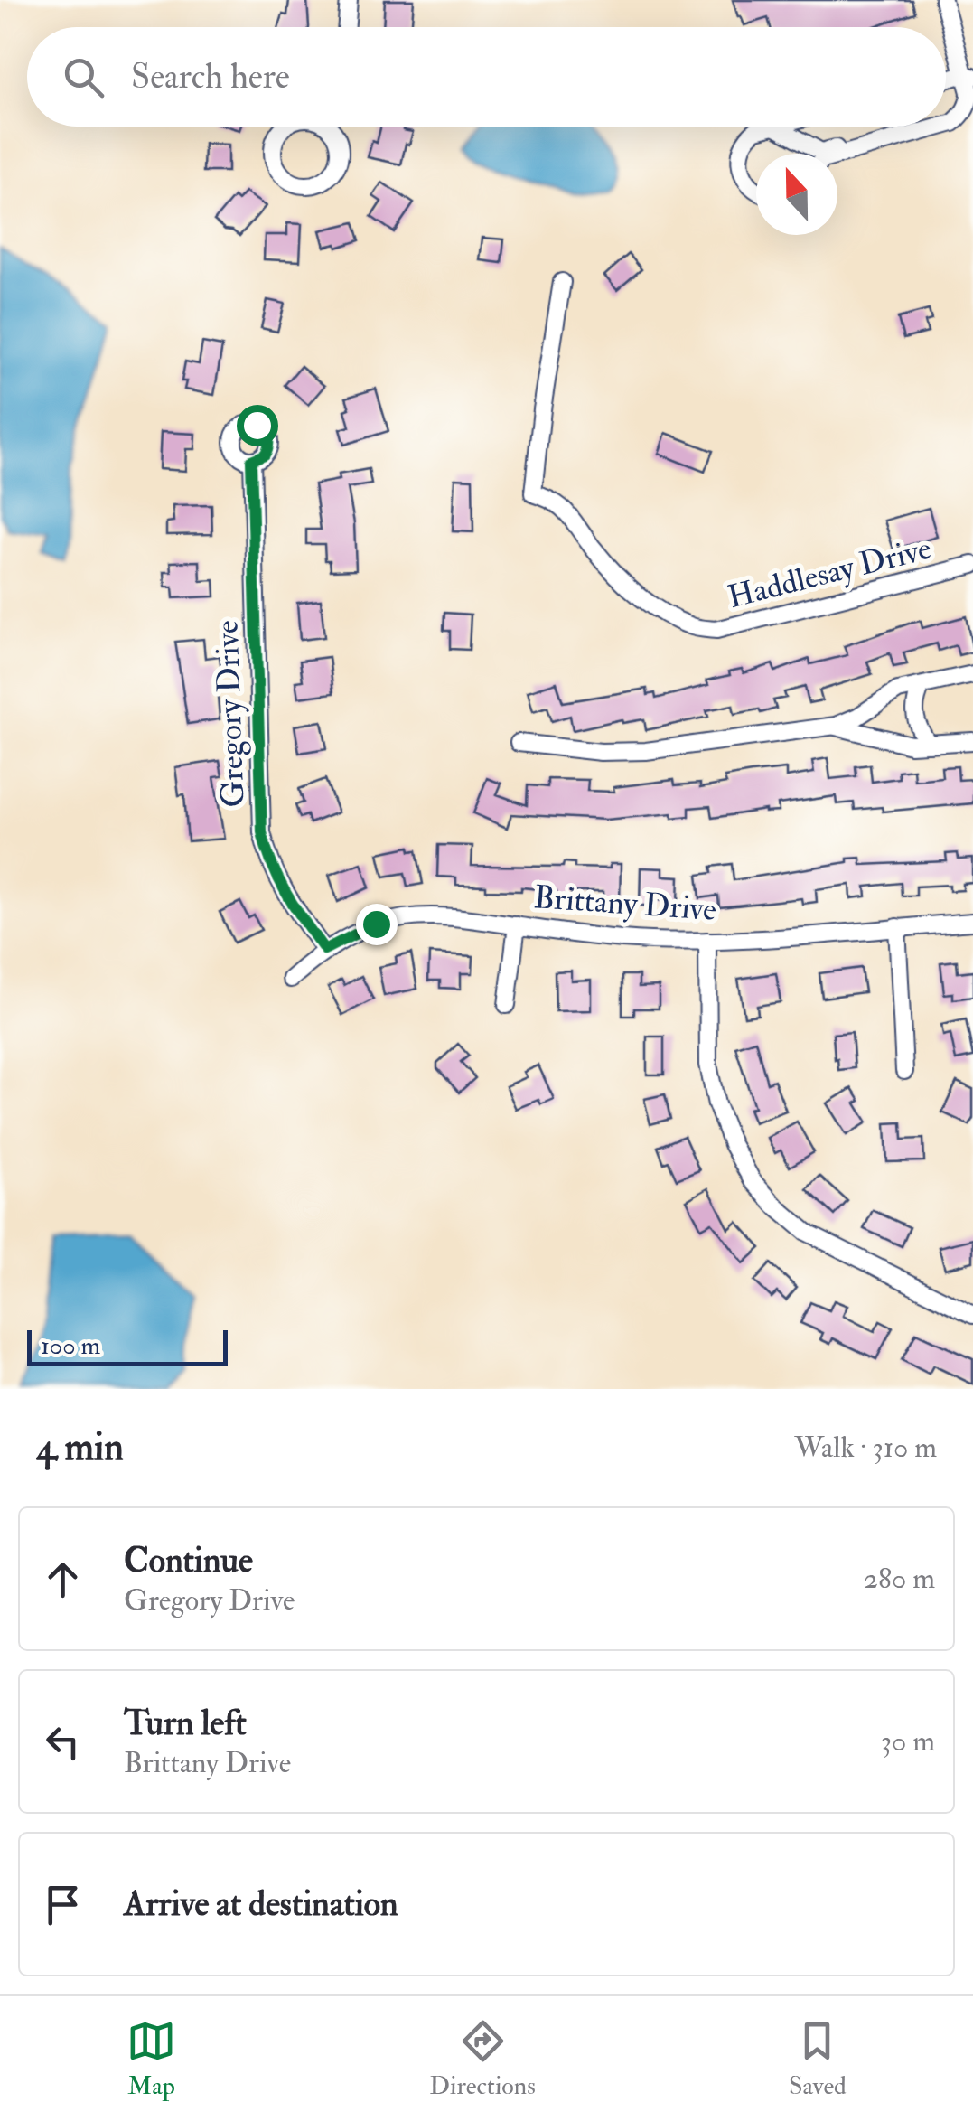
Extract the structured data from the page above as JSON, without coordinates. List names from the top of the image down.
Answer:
{
  "streets": {
    "street": ["Haddlesay Drive", "Gregory Drive", "Brittany Drive"]
  },
  "crossings": [
    ["Gregory Drive", "Brittany Drive"]
  ],
  "scale_bar": "100 m",
  "north": "top",
  "page": {
    "search": "Search here",
    "scale": "100 m",
    "heading": ["4 min", "Walk · 310 m"],
    "list": [
      ["Continue", "Gregory Drive", "280 m"],
      ["Turn left", "Brittany Drive", "30 m"],
      "Arrive at destination"
    ],
    "nav": ["Map", "Directions", "Saved"]
  }
}
